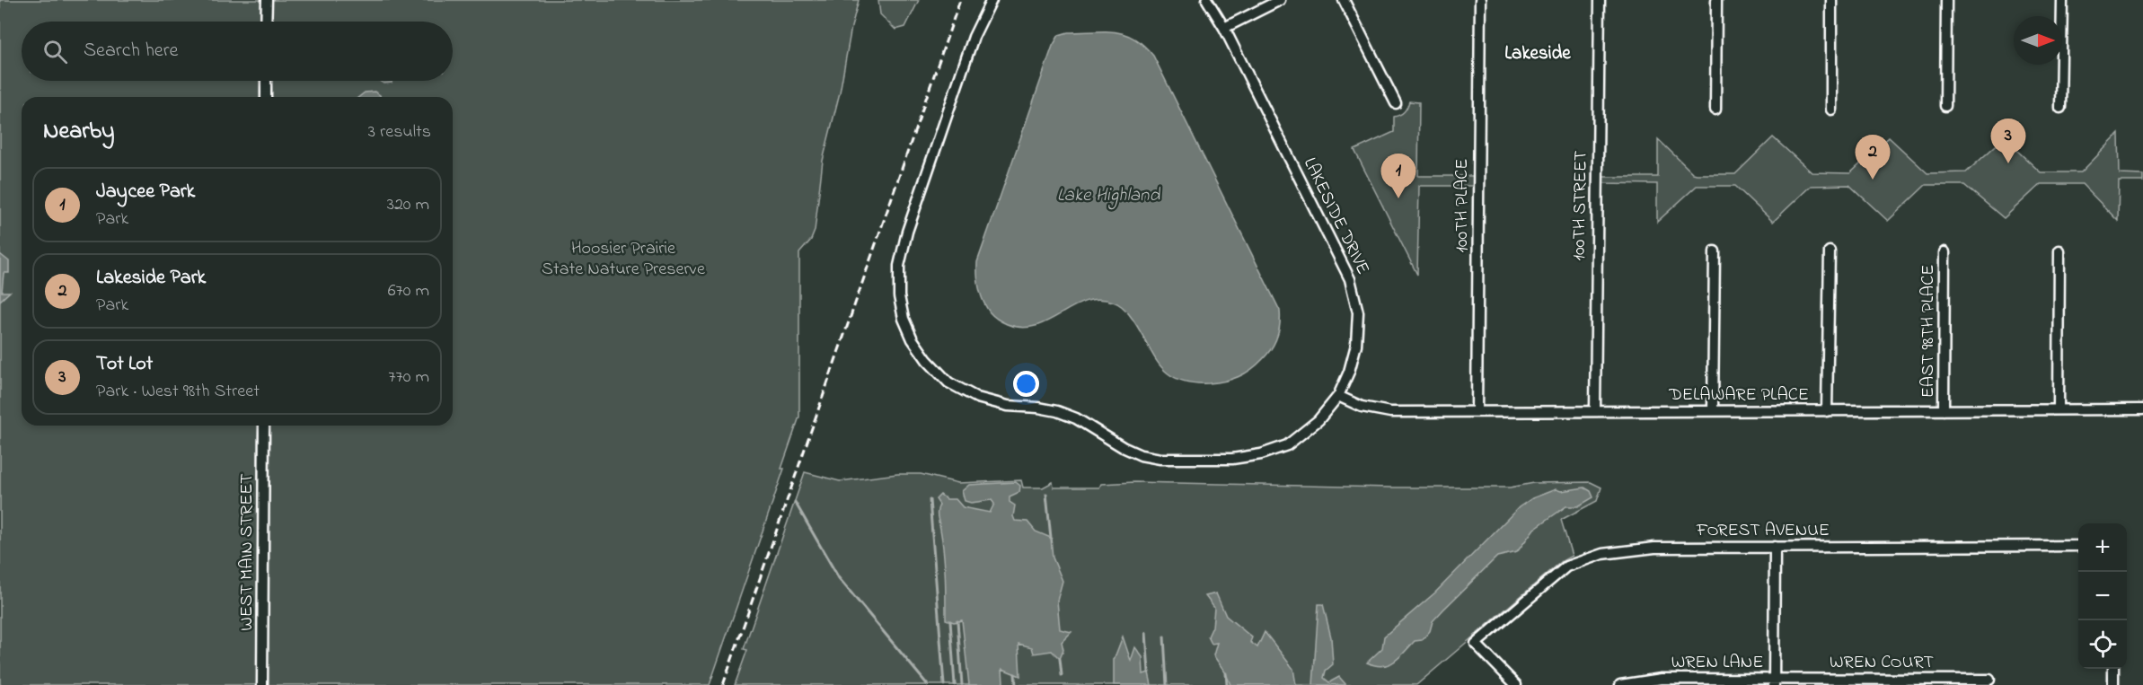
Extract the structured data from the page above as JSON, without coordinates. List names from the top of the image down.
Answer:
{
  "streets": {
    "street": [
      "100TH PLACE",
      "100TH STREET",
      "LAKESIDE DRIVE",
      "EAST 98TH PLACE",
      "DELAWARE PLACE",
      "FOREST AVENUE",
      "WEST MAIN STREET",
      "WREN LANE",
      "WREN COURT"
    ]
  },
  "crossings": [
    ["100TH PLACE", "DELAWARE PLACE"],
    ["100TH STREET", "DELAWARE PLACE"],
    ["LAKESIDE DRIVE", "DELAWARE PLACE"],
    ["EAST 98TH PLACE", "DELAWARE PLACE"],
    ["WREN LANE", "WREN COURT"]
  ],
  "districts": ["Lakeside"],
  "water": ["Lake Highland"],
  "parks": ["Hoosier Prairie State Nature Preserve"],
  "north": "right",
  "page": {
    "search": "Search here",
    "heading": ["Nearby", "3 results"],
    "pins": ["3", "2", "1"],
    "list": [
      {
        "mark": "1",
        "name": "Jaycee Park",
        "note": "Park",
        "value": "320 m"
      },
      {
        "mark": "2",
        "name": "Lakeside Park",
        "note": "Park",
        "value": "670 m"
      },
      {
        "mark": "3",
        "name": "Tot Lot",
        "note": "Park · West 98th Street",
        "value": "770 m"
      }
    ],
    "map_buttons": ["+", "−"]
  }
}
